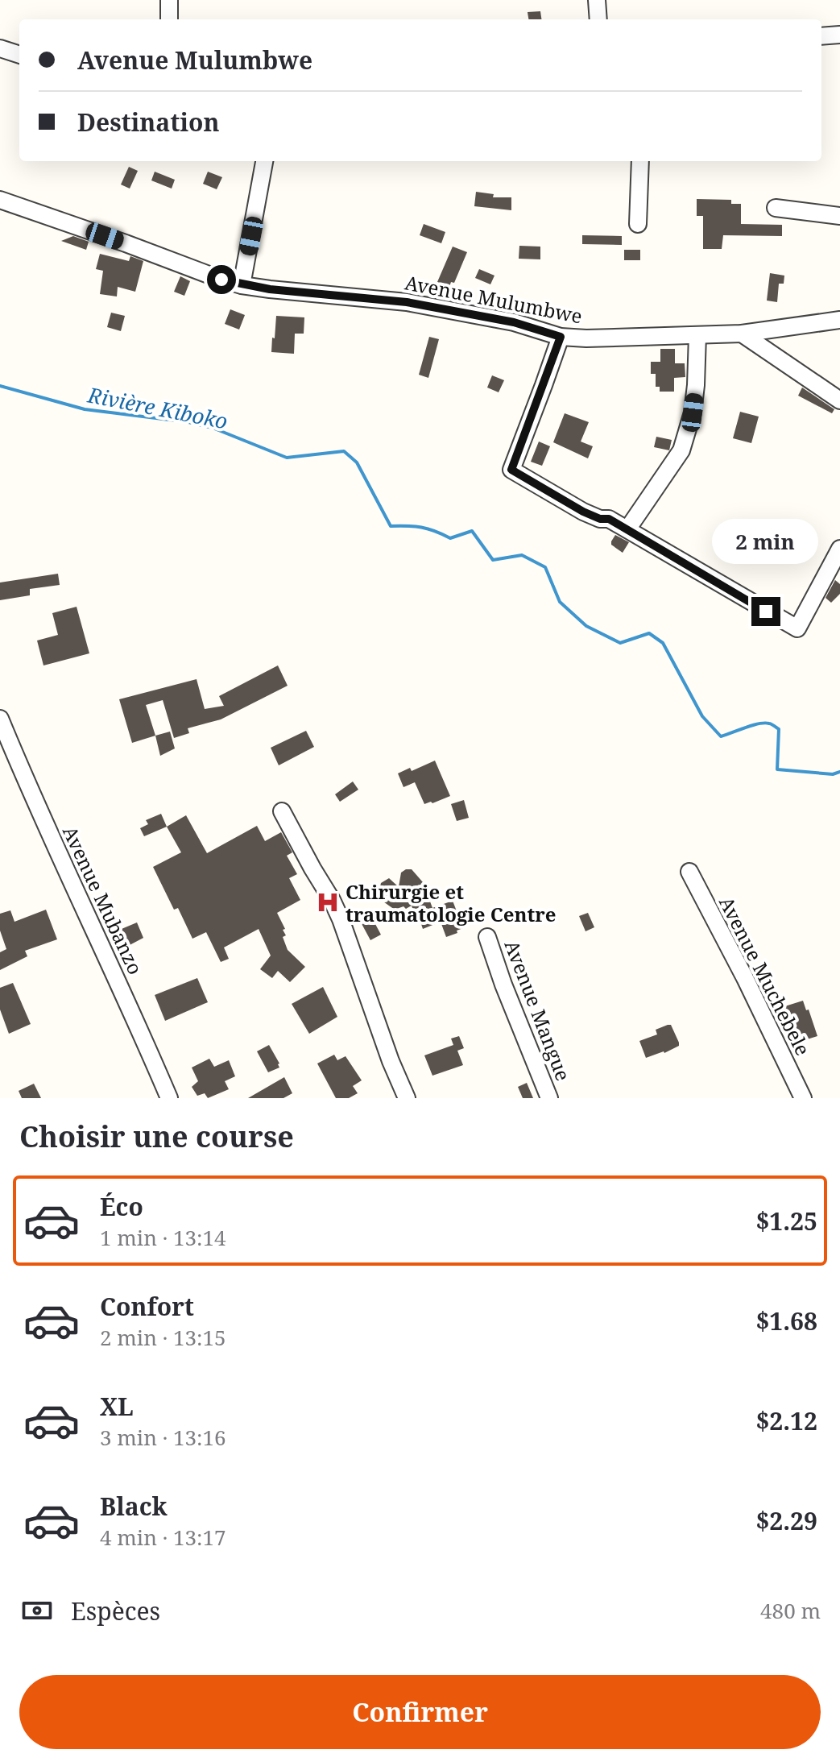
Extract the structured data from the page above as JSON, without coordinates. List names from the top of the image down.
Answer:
{
  "streets": {
    "street": [
      "Avenue Mulumbwe",
      "Avenue Mubanzo",
      "Avenue Muchebele",
      "Avenue Mangue"
    ]
  },
  "water": ["Rivière Kiboko"],
  "places": {
    "hospital": ["Chirurgie et traumatologie Centre"]
  },
  "page": {
    "banner": ["Avenue Mulumbwe", "Destination"],
    "bubble": "2 min",
    "heading": "Choisir une course",
    "list": [
      {
        "name": "Éco",
        "note": "1 min · 13:14",
        "value": "$1.25"
      },
      {
        "name": "Confort",
        "note": "2 min · 13:15",
        "value": "$1.68"
      },
      {
        "name": "XL",
        "note": "3 min · 13:16",
        "value": "$2.12"
      },
      {
        "name": "Black",
        "note": "4 min · 13:17",
        "value": "$2.29"
      }
    ],
    "pay": ["Espèces", "480 m"],
    "buttons": "Confirmer"
  }
}
